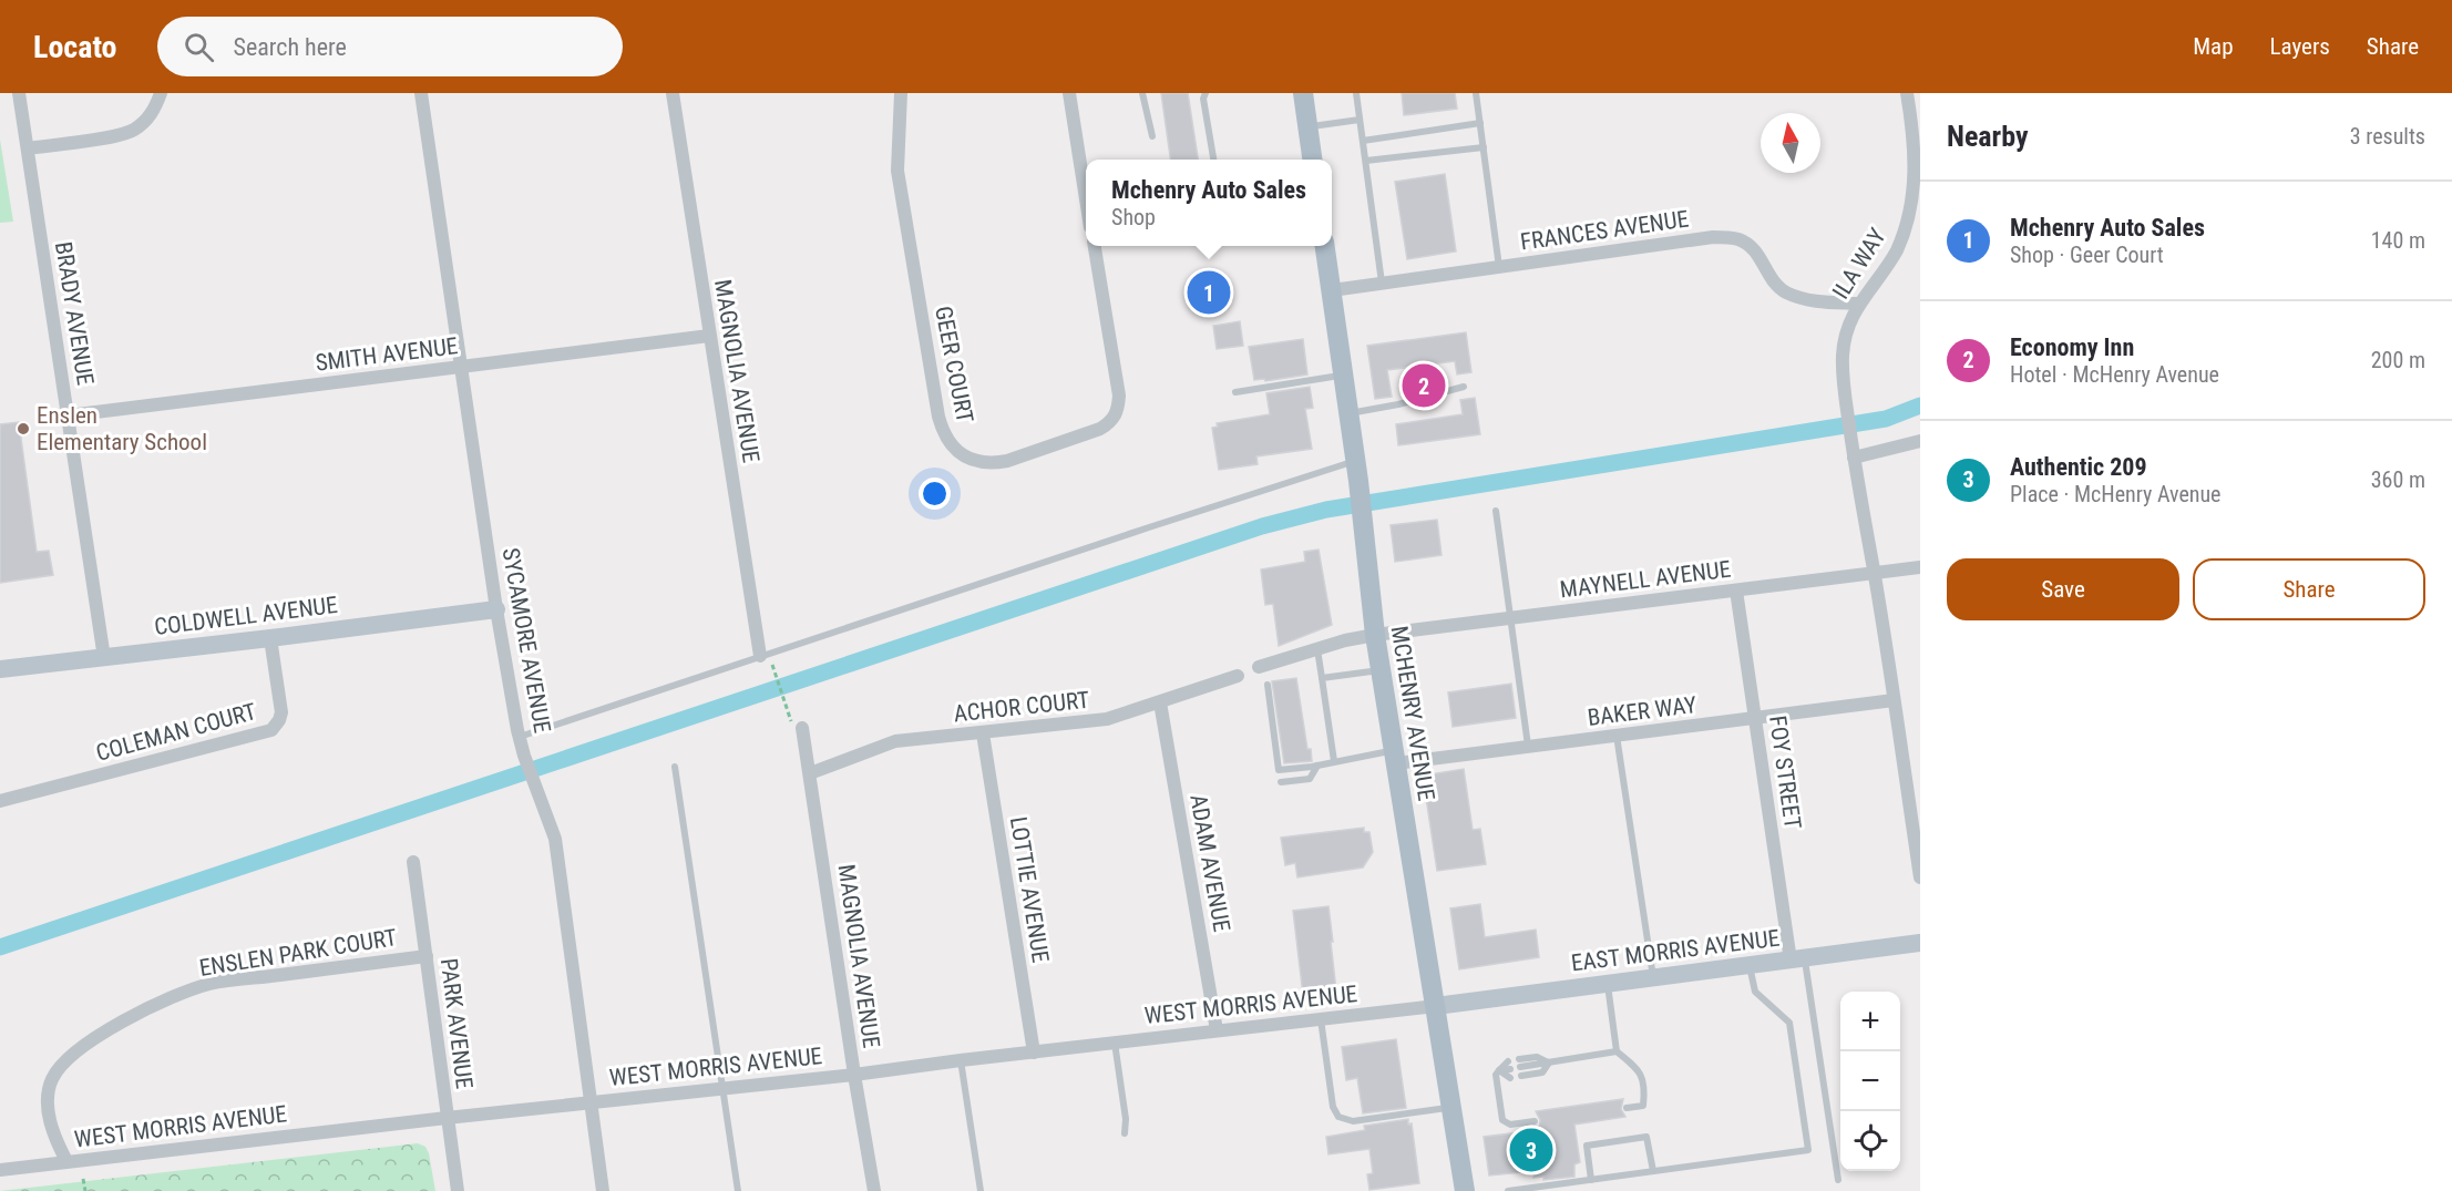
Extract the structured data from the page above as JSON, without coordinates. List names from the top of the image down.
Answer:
{
  "streets": {
    "main road": ["MCHENRY AVENUE"],
    "street": [
      "FRANCES AVENUE",
      "ILA WAY",
      "BRADY AVENUE",
      "SMITH AVENUE",
      "GEER COURT",
      "MAGNOLIA AVENUE",
      "MAYNELL AVENUE",
      "COLDWELL AVENUE",
      "SYCAMORE AVENUE",
      "ACHOR COURT",
      "BAKER WAY",
      "COLEMAN COURT",
      "FOY STREET",
      "ADAM AVENUE",
      "LOTTIE AVENUE",
      "EAST MORRIS AVENUE",
      "ENSLEN PARK COURT",
      "WEST MORRIS AVENUE",
      "PARK AVENUE"
    ]
  },
  "crossings": [
    ["FRANCES AVENUE", "ILA WAY"],
    ["FRANCES AVENUE", "MCHENRY AVENUE"],
    ["ILA WAY", "MAYNELL AVENUE"],
    ["ILA WAY", "BAKER WAY"],
    ["BRADY AVENUE", "SMITH AVENUE"],
    ["BRADY AVENUE", "COLDWELL AVENUE"],
    ["SMITH AVENUE", "MAGNOLIA AVENUE"],
    ["SMITH AVENUE", "SYCAMORE AVENUE"],
    ["MAGNOLIA AVENUE", "ACHOR COURT"],
    ["MAGNOLIA AVENUE", "WEST MORRIS AVENUE"],
    ["MAYNELL AVENUE", "MCHENRY AVENUE"],
    ["MAYNELL AVENUE", "FOY STREET"],
    ["COLDWELL AVENUE", "SYCAMORE AVENUE"],
    ["COLDWELL AVENUE", "COLEMAN COURT"],
    ["SYCAMORE AVENUE", "WEST MORRIS AVENUE"],
    ["ACHOR COURT", "ADAM AVENUE"],
    ["ACHOR COURT", "LOTTIE AVENUE"],
    ["BAKER WAY", "MCHENRY AVENUE"],
    ["BAKER WAY", "FOY STREET"],
    ["MCHENRY AVENUE", "EAST MORRIS AVENUE"],
    ["MCHENRY AVENUE", "WEST MORRIS AVENUE"],
    ["FOY STREET", "EAST MORRIS AVENUE"],
    ["ADAM AVENUE", "WEST MORRIS AVENUE"],
    ["LOTTIE AVENUE", "WEST MORRIS AVENUE"],
    ["EAST MORRIS AVENUE", "WEST MORRIS AVENUE"],
    ["ENSLEN PARK COURT", "WEST MORRIS AVENUE"],
    ["ENSLEN PARK COURT", "PARK AVENUE"],
    ["WEST MORRIS AVENUE", "PARK AVENUE"]
  ],
  "places": ["Enslen Elementary School"],
  "north": "top",
  "page": {
    "header": "Locato",
    "search": "Search here",
    "nav": ["Map", "Layers", "Share"],
    "heading": ["Nearby", "3 results"],
    "popup": ["Mchenry Auto Sales", "Shop"],
    "list": [
      {
        "mark": "1",
        "name": "Mchenry Auto Sales",
        "note": "Shop · Geer Court",
        "value": "140 m"
      },
      {
        "mark": "2",
        "name": "Economy Inn",
        "note": "Hotel · McHenry Avenue",
        "value": "200 m"
      },
      {
        "mark": "3",
        "name": "Authentic 209",
        "note": "Place · McHenry Avenue",
        "value": "360 m"
      }
    ],
    "pins": ["1", "2", "3"],
    "buttons": ["Save", "Share"],
    "map_buttons": ["+", "−"]
  }
}
